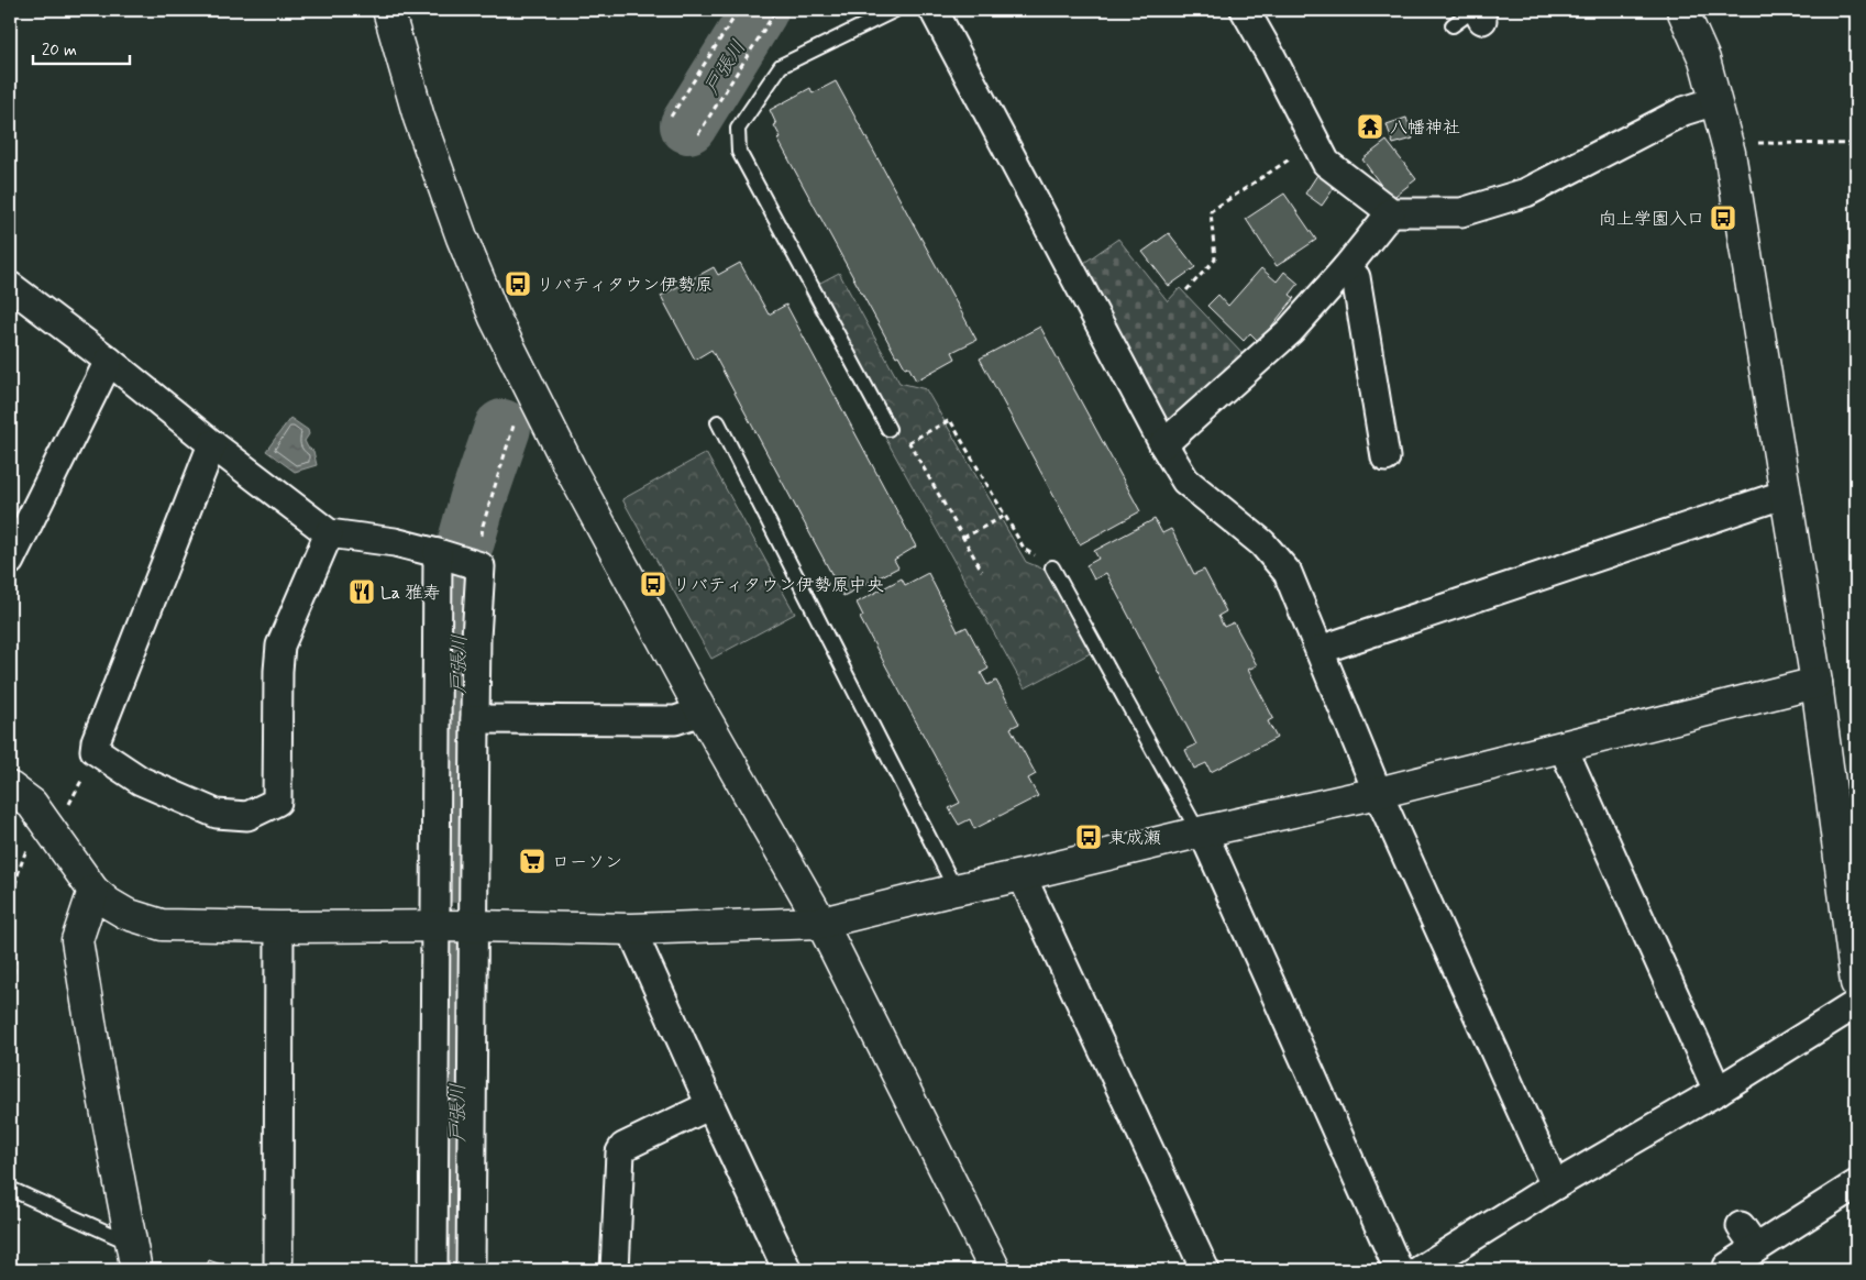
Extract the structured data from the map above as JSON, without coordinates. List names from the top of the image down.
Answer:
{
  "water": ["戸張川"],
  "places": {
    "temple": ["八幡神社"],
    "bus stop": [
      "向上学園入口",
      "リバティタウン伊勢原",
      "リバティタウン伊勢原中央",
      "東成瀬"
    ],
    "restaurant": ["La 雅寿"],
    "supermarket": ["ローソン"]
  },
  "scale_bar": "20 m"
}
